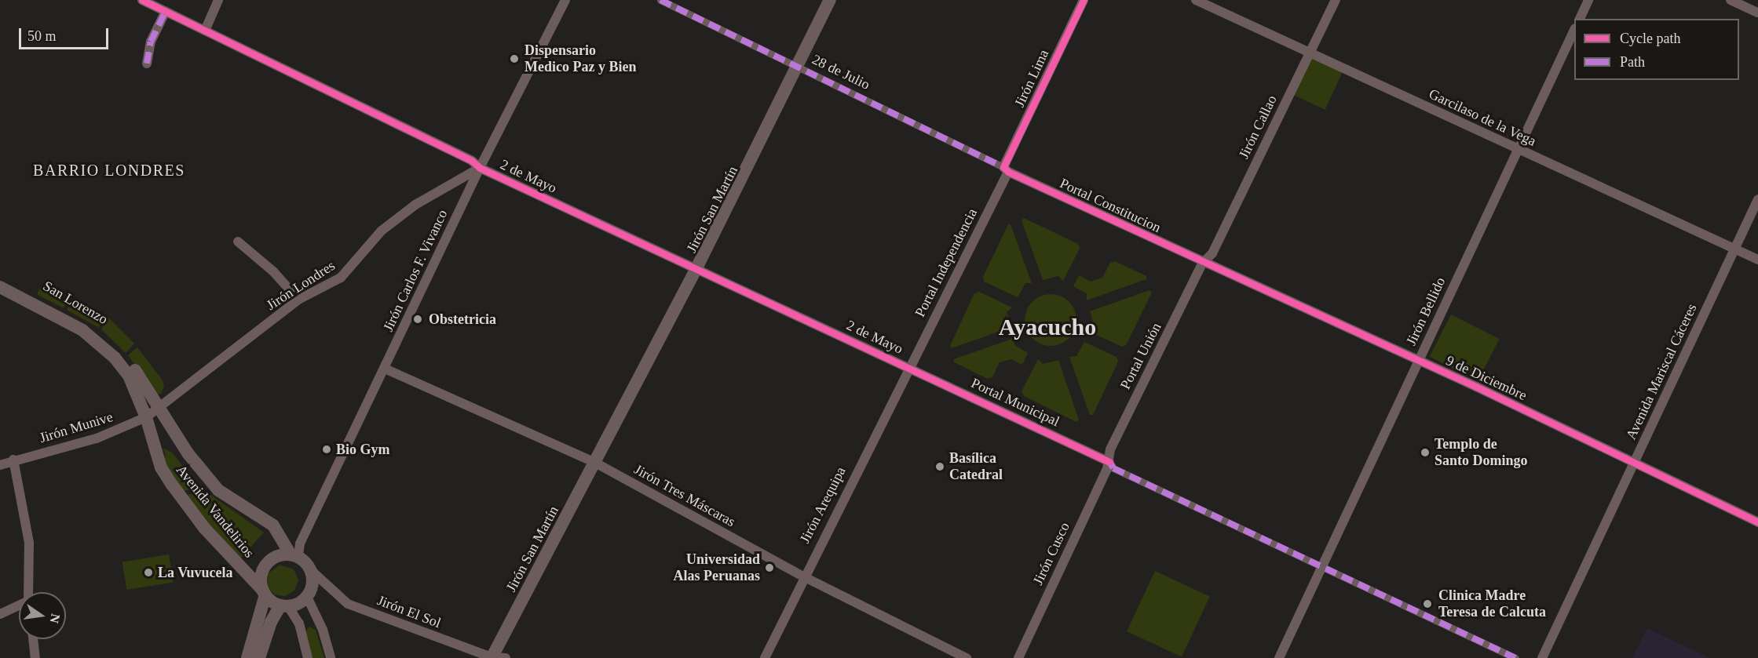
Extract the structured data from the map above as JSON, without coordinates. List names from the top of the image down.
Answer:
{
  "streets": {
    "street": [
      "28 de Julio",
      "Jirón Lima",
      "Garcilaso de la Vega",
      "Jirón Callao",
      "2 de Mayo",
      "Portal Constitucion",
      "Jirón San Martín",
      "Portal Independencia",
      "Jirón Carlos F. Vivanco",
      "Jirón Londres",
      "San Lorenzo",
      "Jirón Bellido",
      "Portal Unión",
      "Avenida Mariscal Cáceres",
      "9 de Diciembre",
      "Portal Municipal",
      "Jirón Munive",
      "Jirón Tres Máscaras",
      "Jirón Arequipa",
      "Avenida Vandelirios",
      "Jirón Cusco",
      "Jirón El Sol"
    ]
  },
  "crossings": [
    ["28 de Julio", "Jirón Lima"],
    ["28 de Julio", "Portal Constitucion"],
    ["28 de Julio", "Jirón San Martín"],
    ["28 de Julio", "Portal Independencia"],
    ["Jirón Lima", "Portal Constitucion"],
    ["Jirón Lima", "Portal Independencia"],
    ["Garcilaso de la Vega", "Jirón Callao"],
    ["Garcilaso de la Vega", "Jirón Bellido"],
    ["Garcilaso de la Vega", "Avenida Mariscal Cáceres"],
    ["Jirón Callao", "Portal Constitucion"],
    ["Jirón Callao", "Portal Unión"],
    ["Jirón Callao", "9 de Diciembre"],
    ["2 de Mayo", "Jirón San Martín"],
    ["2 de Mayo", "Portal Independencia"],
    ["2 de Mayo", "Jirón Carlos F. Vivanco"],
    ["2 de Mayo", "Jirón Londres"],
    ["2 de Mayo", "Portal Municipal"],
    ["2 de Mayo", "Jirón Arequipa"],
    ["Portal Constitucion", "Portal Independencia"],
    ["Portal Constitucion", "Portal Unión"],
    ["Portal Constitucion", "9 de Diciembre"],
    ["Jirón San Martín", "Jirón Tres Máscaras"],
    ["Jirón San Martín", "Jirón El Sol"],
    ["Portal Independencia", "Portal Municipal"],
    ["Portal Independencia", "Jirón Arequipa"],
    ["Jirón Carlos F. Vivanco", "Jirón Londres"],
    ["Jirón Carlos F. Vivanco", "Jirón Tres Máscaras"],
    ["Jirón Carlos F. Vivanco", "Avenida Vandelirios"],
    ["Jirón Carlos F. Vivanco", "Jirón El Sol"],
    ["Jirón Londres", "San Lorenzo"],
    ["Jirón Londres", "Jirón Munive"],
    ["Jirón Londres", "Avenida Vandelirios"],
    ["San Lorenzo", "Jirón Munive"],
    ["San Lorenzo", "Avenida Vandelirios"],
    ["Jirón Bellido", "9 de Diciembre"],
    ["Portal Unión", "9 de Diciembre"],
    ["Portal Unión", "Portal Municipal"],
    ["Portal Unión", "Jirón Cusco"],
    ["Avenida Mariscal Cáceres", "9 de Diciembre"],
    ["Portal Municipal", "Jirón Arequipa"],
    ["Portal Municipal", "Jirón Cusco"],
    ["Jirón Munive", "Avenida Vandelirios"],
    ["Jirón Tres Máscaras", "Jirón Arequipa"],
    ["Avenida Vandelirios", "Jirón El Sol"]
  ],
  "districts": ["BARRIO LONDRES", "Ayacucho"],
  "places": [
    "Dispensario Medico Paz y Bien",
    "Obstetricia",
    "Bio Gym",
    "Templo de Santo Domingo",
    "Basílica Catedral",
    "Universidad Alas Peruanas",
    "La Vuvucela",
    "Clinica Madre Teresa de Calcuta"
  ],
  "legend": ["Cycle path", "Path"],
  "scale_bar": "50 m",
  "north": "right"
}
